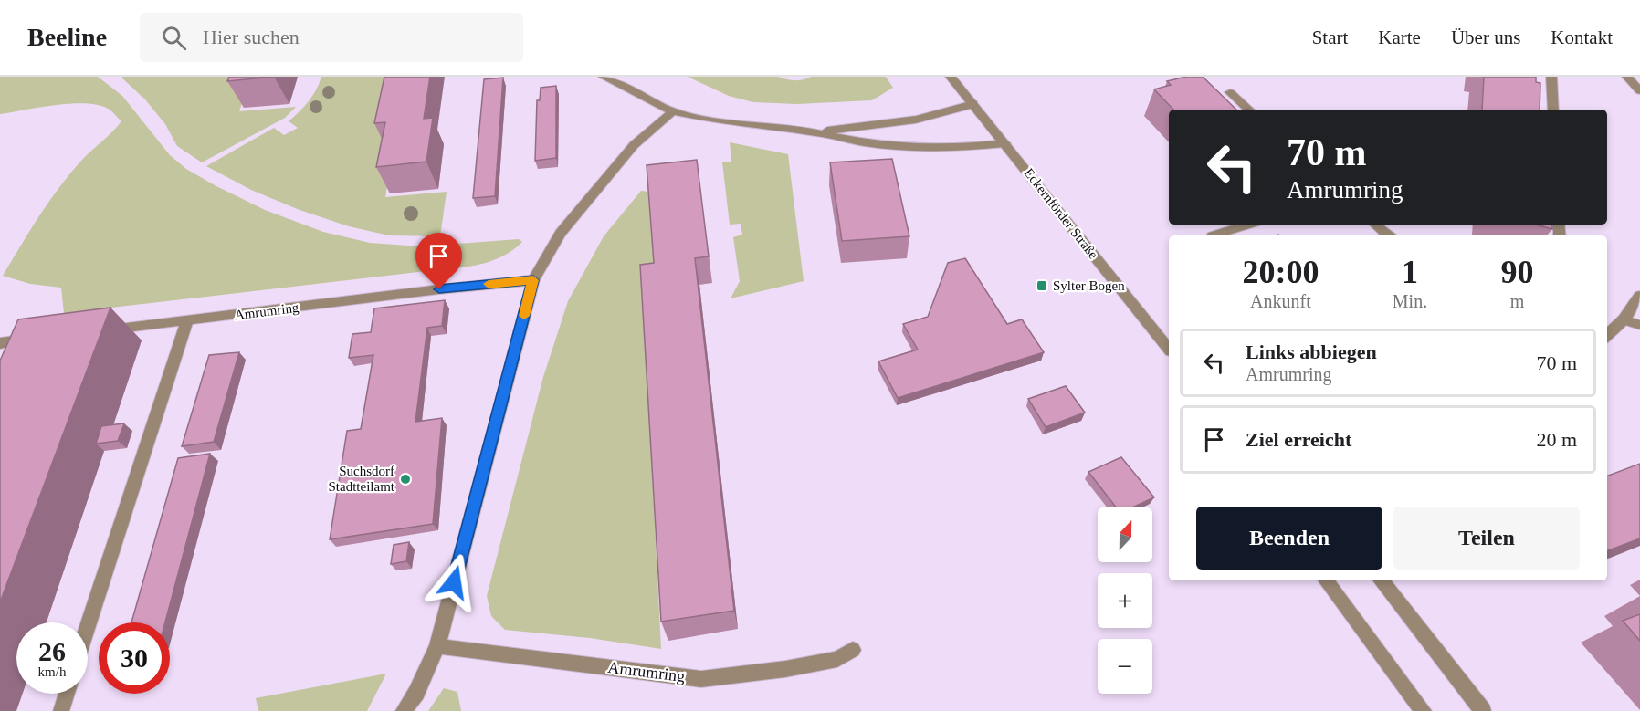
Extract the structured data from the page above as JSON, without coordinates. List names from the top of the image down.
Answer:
{
  "streets": {
    "street": ["Eckernförder Straße", "Amrumring"]
  },
  "places": {
    "transit": ["Sylter Bogen"],
    "other": ["Suchsdorf Stadtteilamt"]
  },
  "north": "top",
  "page": {
    "header": "Beeline",
    "search": "Hier suchen",
    "nav": [
      "Start",
      "Karte",
      "Über uns",
      "Kontakt"
    ],
    "turn": ["70 m", "Amrumring"],
    "eta": [
      "20:00",
      "Ankunft",
      "1",
      "Min.",
      "90",
      "m"
    ],
    "list": [
      {
        "name": "Links abbiegen",
        "note": "Amrumring",
        "value": "70 m"
      },
      {
        "name": "Ziel erreicht",
        "value": "20 m"
      }
    ],
    "buttons": ["Beenden", "Teilen"],
    "map_buttons": ["+", "−"],
    "speed": "26 km/h",
    "limit": "30"
  }
}
